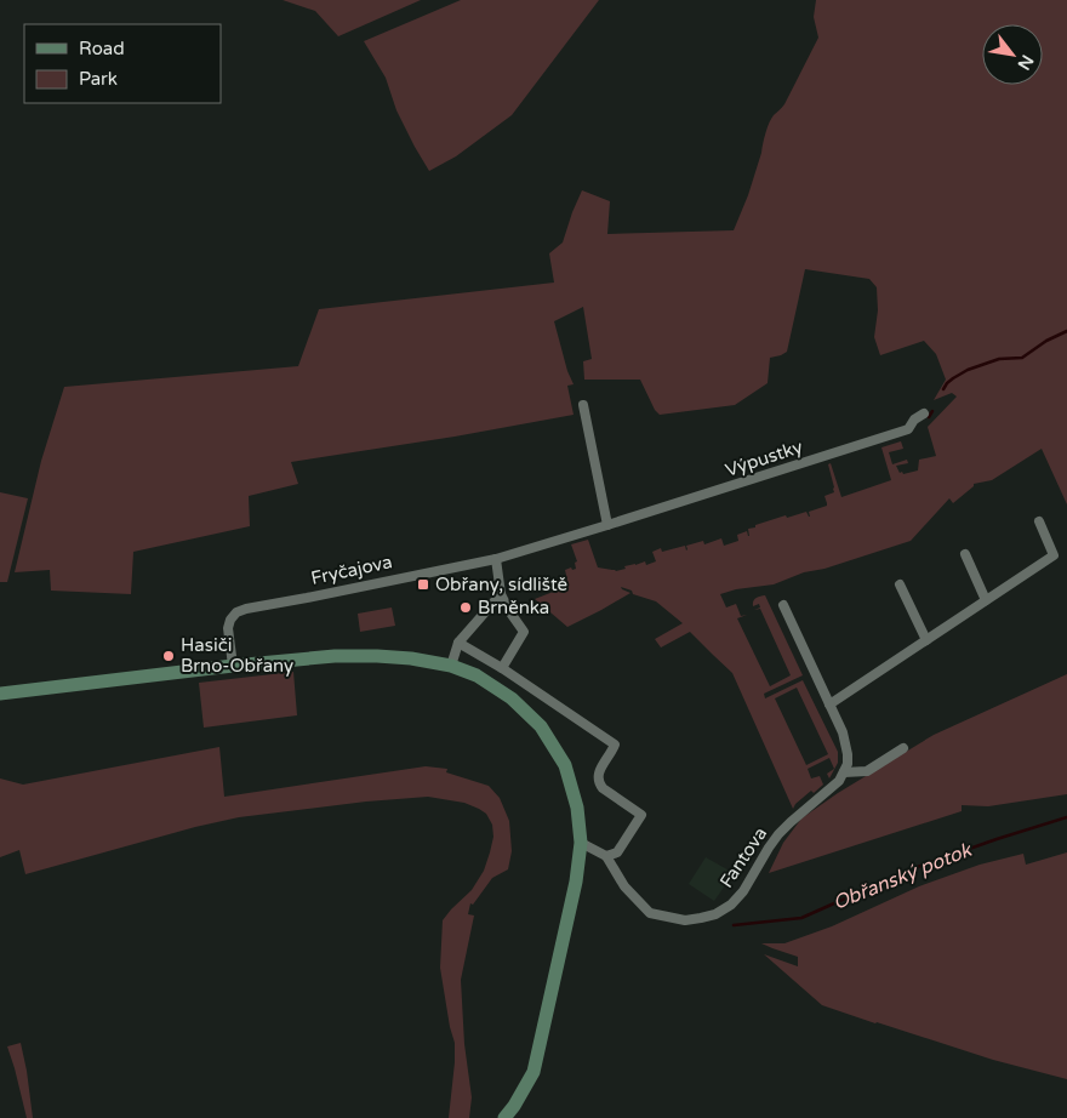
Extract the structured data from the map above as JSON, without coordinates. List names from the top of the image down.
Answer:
{
  "streets": {
    "street": ["Výpustky", "Fryčajova", "Fantova"]
  },
  "crossings": [
    ["Výpustky", "Fryčajova"]
  ],
  "water": ["Obřanský potok"],
  "places": {
    "transit": ["Obřany, sídliště"],
    "other": ["Brněnka", "Hasiči Brno-Obřany"]
  },
  "legend": ["Road", "Park"],
  "north": "bottom right"
}
